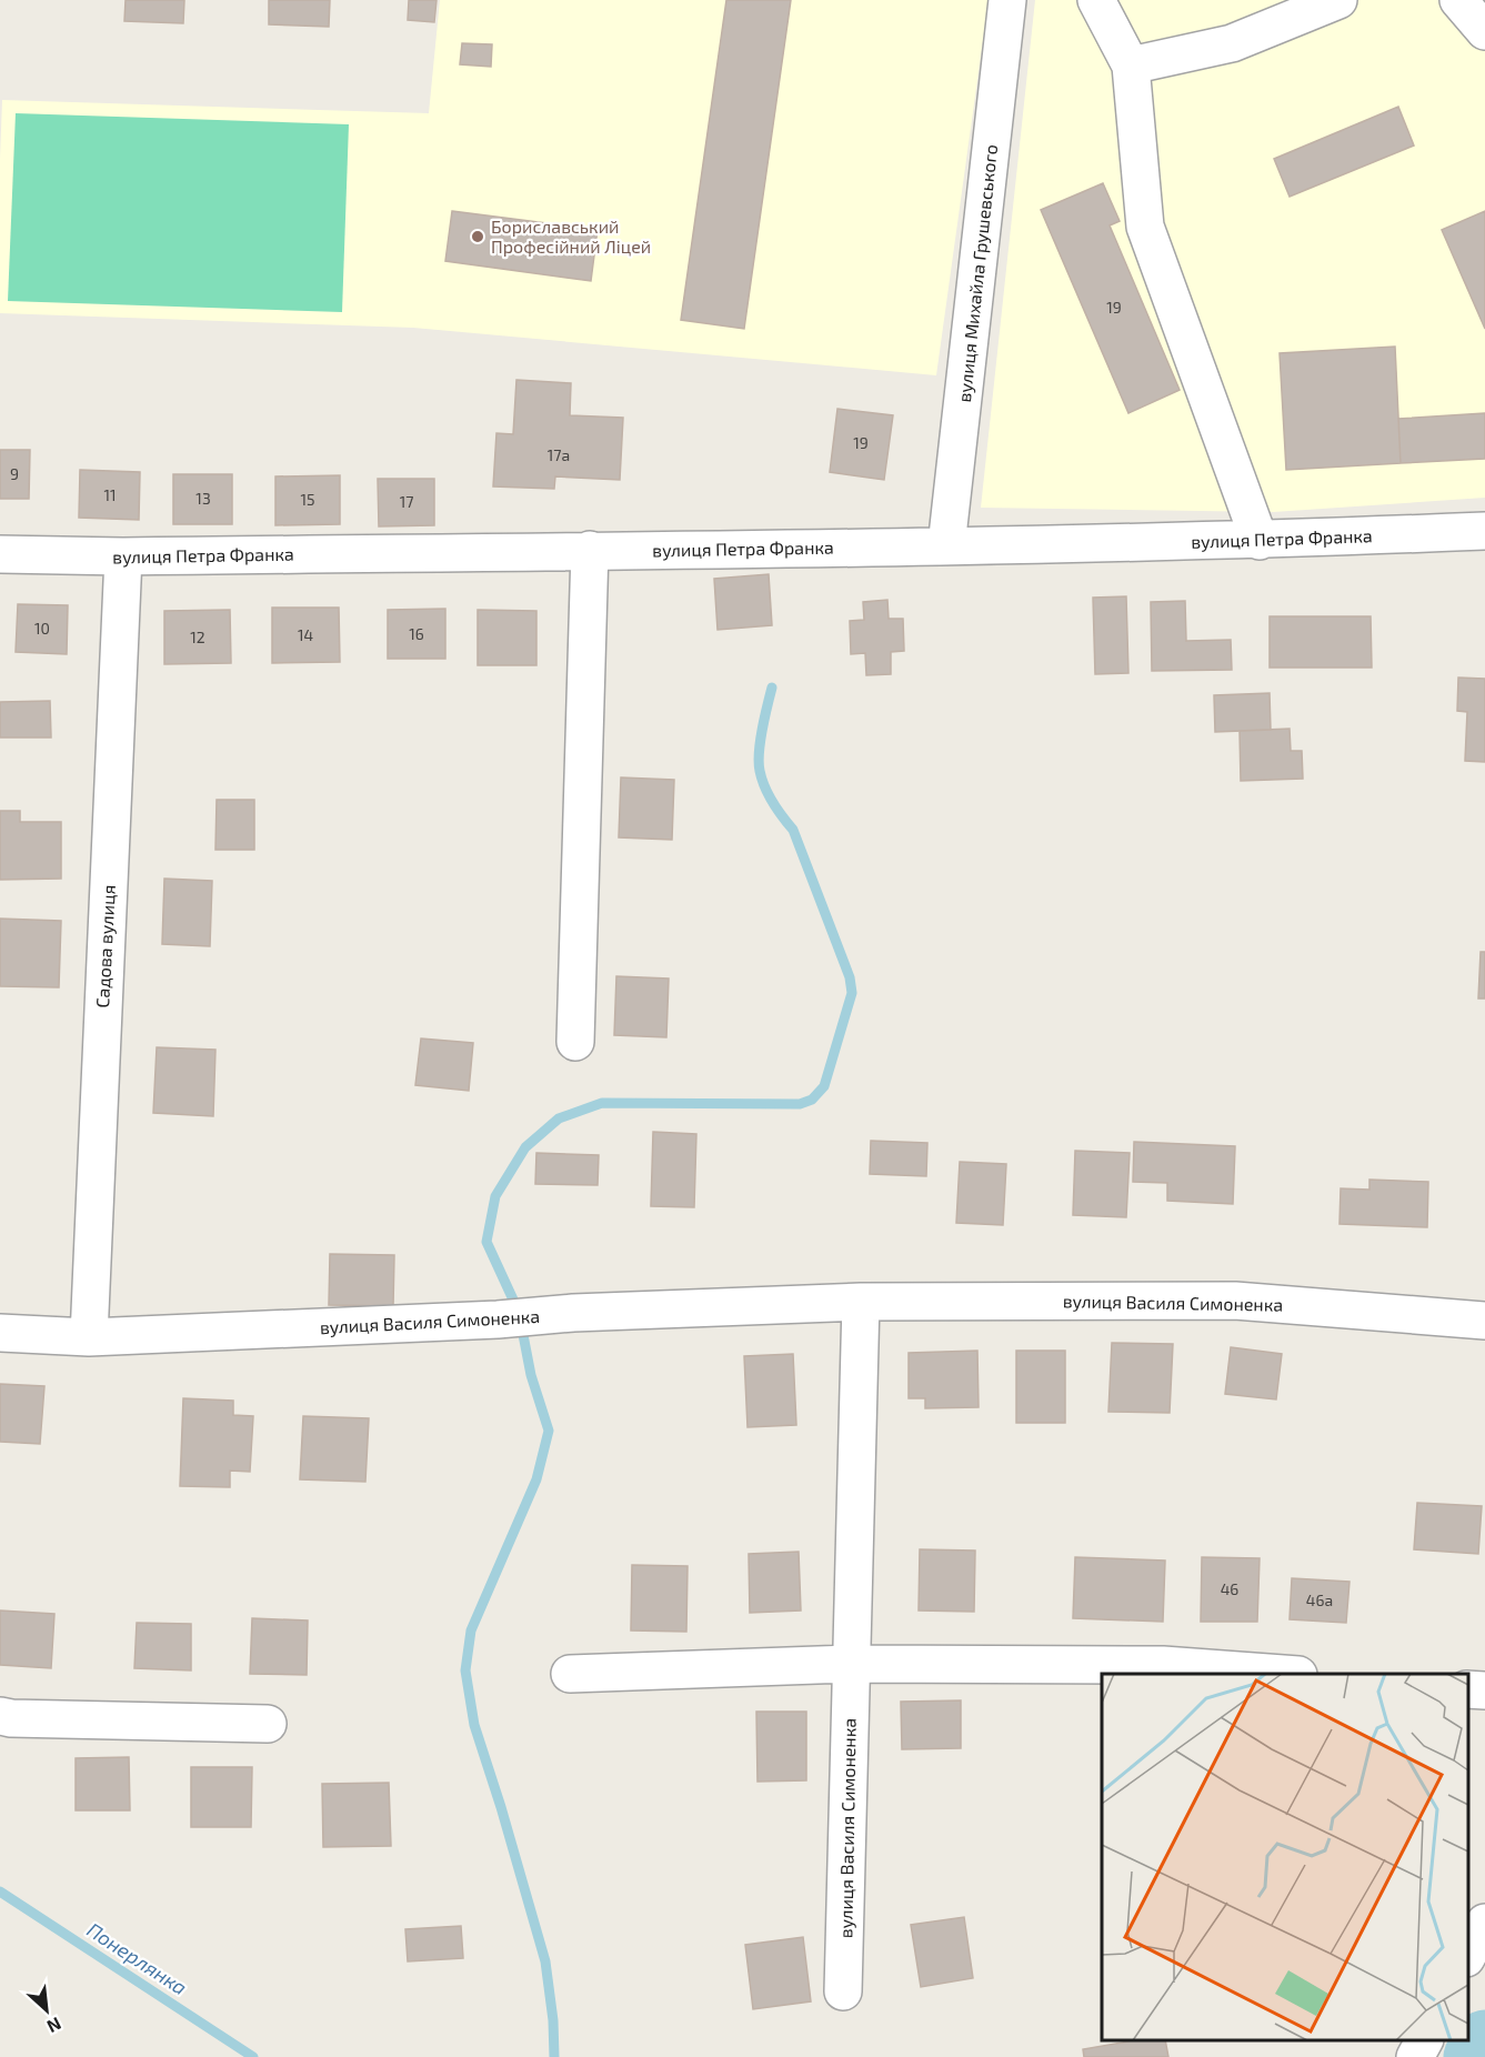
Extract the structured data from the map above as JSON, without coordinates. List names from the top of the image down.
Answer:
{
  "streets": {
    "street": [
      "вулиця Михайла Грушевського",
      "вулиця Петра Франка",
      "Садова вулиця",
      "вулиця Василя Симоненка"
    ]
  },
  "crossings": [
    ["вулиця Михайла Грушевського", "вулиця Петра Франка"],
    ["вулиця Петра Франка", "Садова вулиця"],
    ["Садова вулиця", "вулиця Василя Симоненка"]
  ],
  "water": ["Понерлянка"],
  "places": ["Бориславський Професійний Ліцей"],
  "house_numbers": [
    "19",
    "19",
    "17а",
    "9",
    "11",
    "13",
    "15",
    "17",
    "10",
    "16",
    "14",
    "12",
    "46",
    "46а"
  ],
  "north": "bottom right"
}
